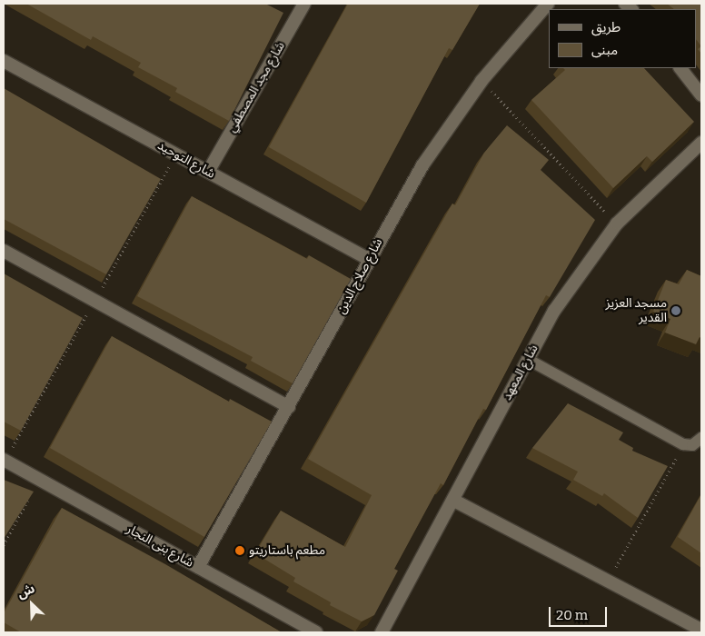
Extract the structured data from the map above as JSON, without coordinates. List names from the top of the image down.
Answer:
{
  "streets": {
    "street": [
      "شارع مجد المصطفي",
      "شارع التوحيد",
      "شارع صلاح الدين",
      "شارع المعهد",
      "شارع بنى النجار"
    ]
  },
  "crossings": [
    ["شارع مجد المصطفي", "شارع التوحيد"],
    ["شارع التوحيد", "شارع صلاح الدين"],
    ["شارع صلاح الدين", "شارع بنى النجار"]
  ],
  "places": ["مسجد العزيز القدير", "مطعم باستاريتو"],
  "legend": ["طريق", "مبنى"],
  "scale_bar": "20 m",
  "north": "top left"
}
